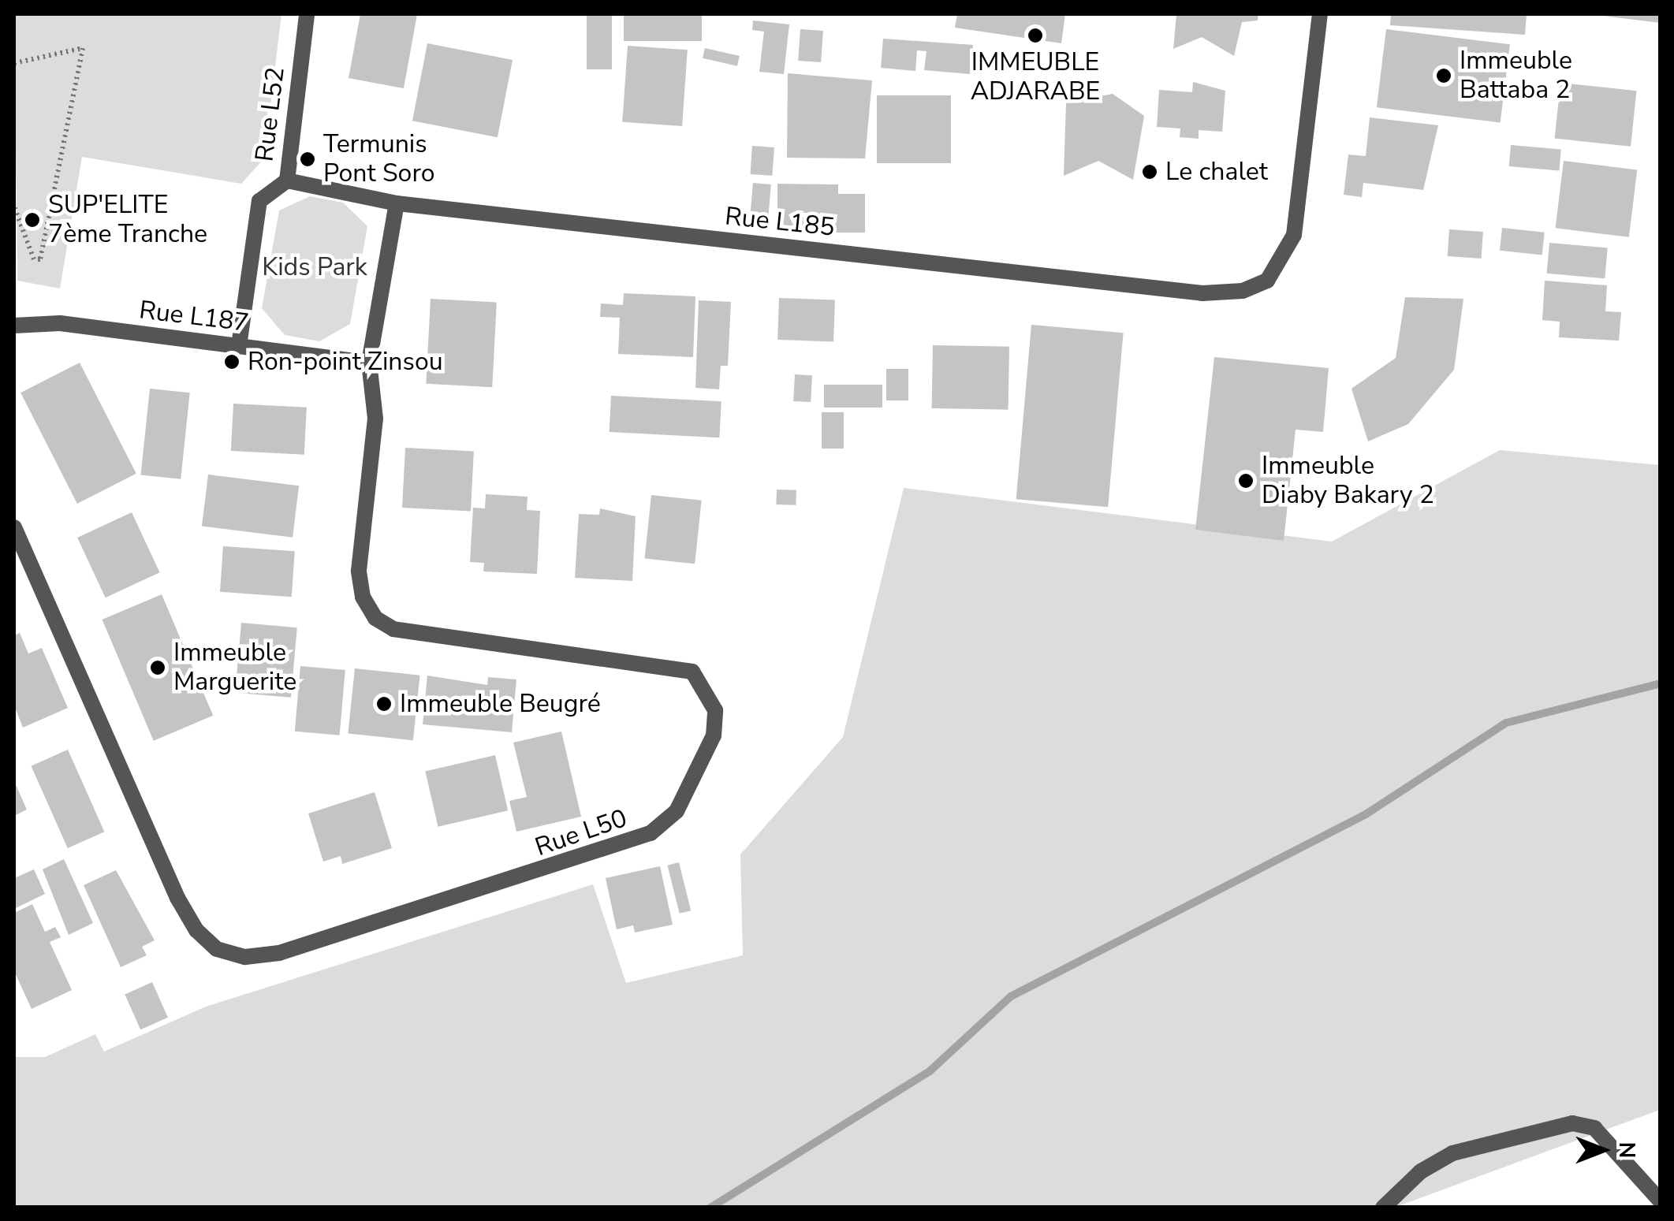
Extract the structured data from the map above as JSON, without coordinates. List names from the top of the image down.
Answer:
{
  "streets": {
    "street": [
      "Rue L52",
      "Rue L185",
      "Rue L187",
      "Rue L50"
    ]
  },
  "crossings": [
    ["Rue L52", "Rue L185"],
    ["Rue L52", "Rue L187"],
    ["Rue L185", "Rue L50"],
    ["Rue L187", "Rue L50"]
  ],
  "parks": ["Kids Park"],
  "places": [
    "IMMEUBLE ADJARABE",
    "Immeuble Battaba 2",
    "Termunis Pont Soro",
    "Le chalet",
    "SUP'ELITE 7ème Tranche",
    "Ron-point Zinsou",
    "Immeuble Diaby Bakary 2",
    "Immeuble Marguerite",
    "Immeuble Beugré"
  ],
  "north": "right"
}
